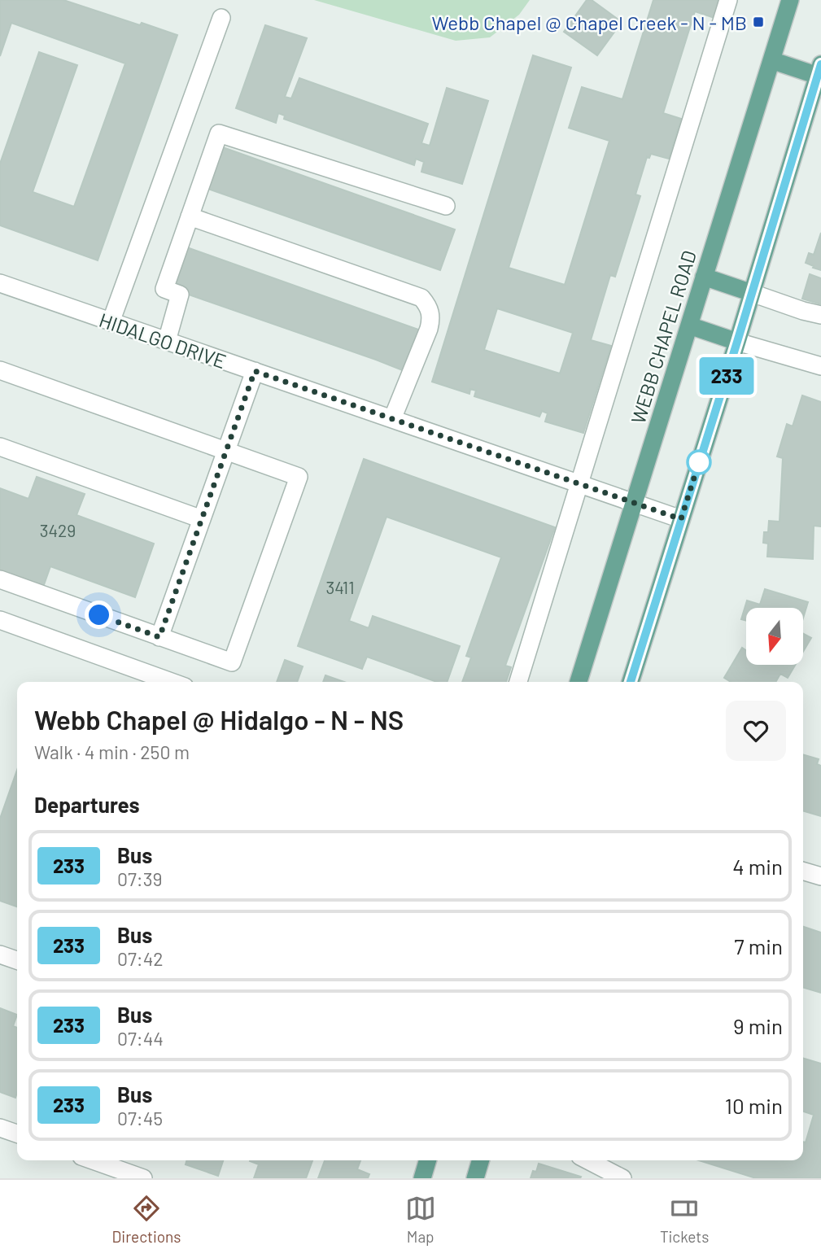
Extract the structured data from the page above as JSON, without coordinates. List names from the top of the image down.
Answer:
{
  "streets": {
    "main road": ["WEBB CHAPEL ROAD"],
    "street": ["HIDALGO DRIVE"]
  },
  "crossings": [
    ["WEBB CHAPEL ROAD", "HIDALGO DRIVE"]
  ],
  "places": {
    "transit": ["Webb Chapel @ Chapel Creek - N - MB"]
  },
  "lines": ["bus line 233"],
  "house_numbers": ["3429", "3411"],
  "north": "bottom",
  "page": {
    "on_map": "233",
    "heading": [
      ["Webb Chapel @ Hidalgo - N - NS", "Walk · 4 min · 250 m"],
      "Departures"
    ],
    "list": [
      {
        "mark": "233",
        "name": "Bus",
        "note": "07:39",
        "value": "4 min"
      },
      {
        "mark": "233",
        "name": "Bus",
        "note": "07:42",
        "value": "7 min"
      },
      {
        "mark": "233",
        "name": "Bus",
        "note": "07:44",
        "value": "9 min"
      },
      {
        "mark": "233",
        "name": "Bus",
        "note": "07:45",
        "value": "10 min"
      }
    ],
    "tabs": ["Directions", "Map", "Tickets"]
  }
}
